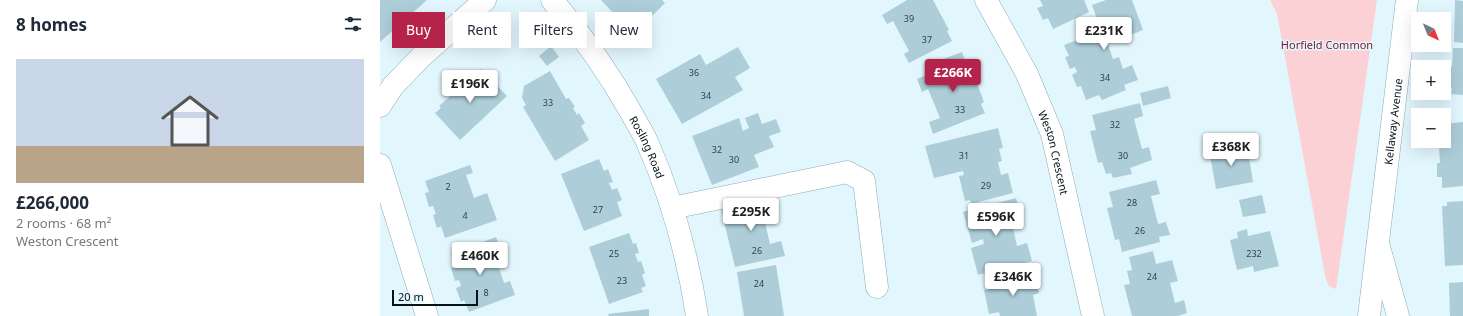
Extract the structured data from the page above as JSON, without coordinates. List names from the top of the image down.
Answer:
{
  "streets": {
    "street": ["Kellaway Avenue", "Rosling Road", "Weston Crescent"]
  },
  "parks": ["Horfield Common"],
  "house_numbers": [
    "39",
    "37",
    "36",
    "34",
    "34",
    "33",
    "33",
    "32",
    "32",
    "31",
    "30",
    "30",
    "29",
    "2",
    "28",
    "27",
    "4",
    "26",
    "26",
    "25",
    "232",
    "24",
    "23",
    "24",
    "8"
  ],
  "scale_bar": "20 m",
  "north": "bottom right",
  "page": {
    "heading": "8 homes",
    "map_buttons": ["+", "−"],
    "chip": [
      "Buy",
      "Rent",
      "Filters",
      "New"
    ],
    "price": [
      "£231K",
      "£266K",
      "£196K",
      "£368K",
      "£295K",
      "£596K",
      "£460K",
      "£346K"
    ],
    "list": [
      {
        "name": "£266,000",
        "note": "2 rooms · 68 m² · Weston Crescent"
      }
    ],
    "scale": "20 m"
  }
}
